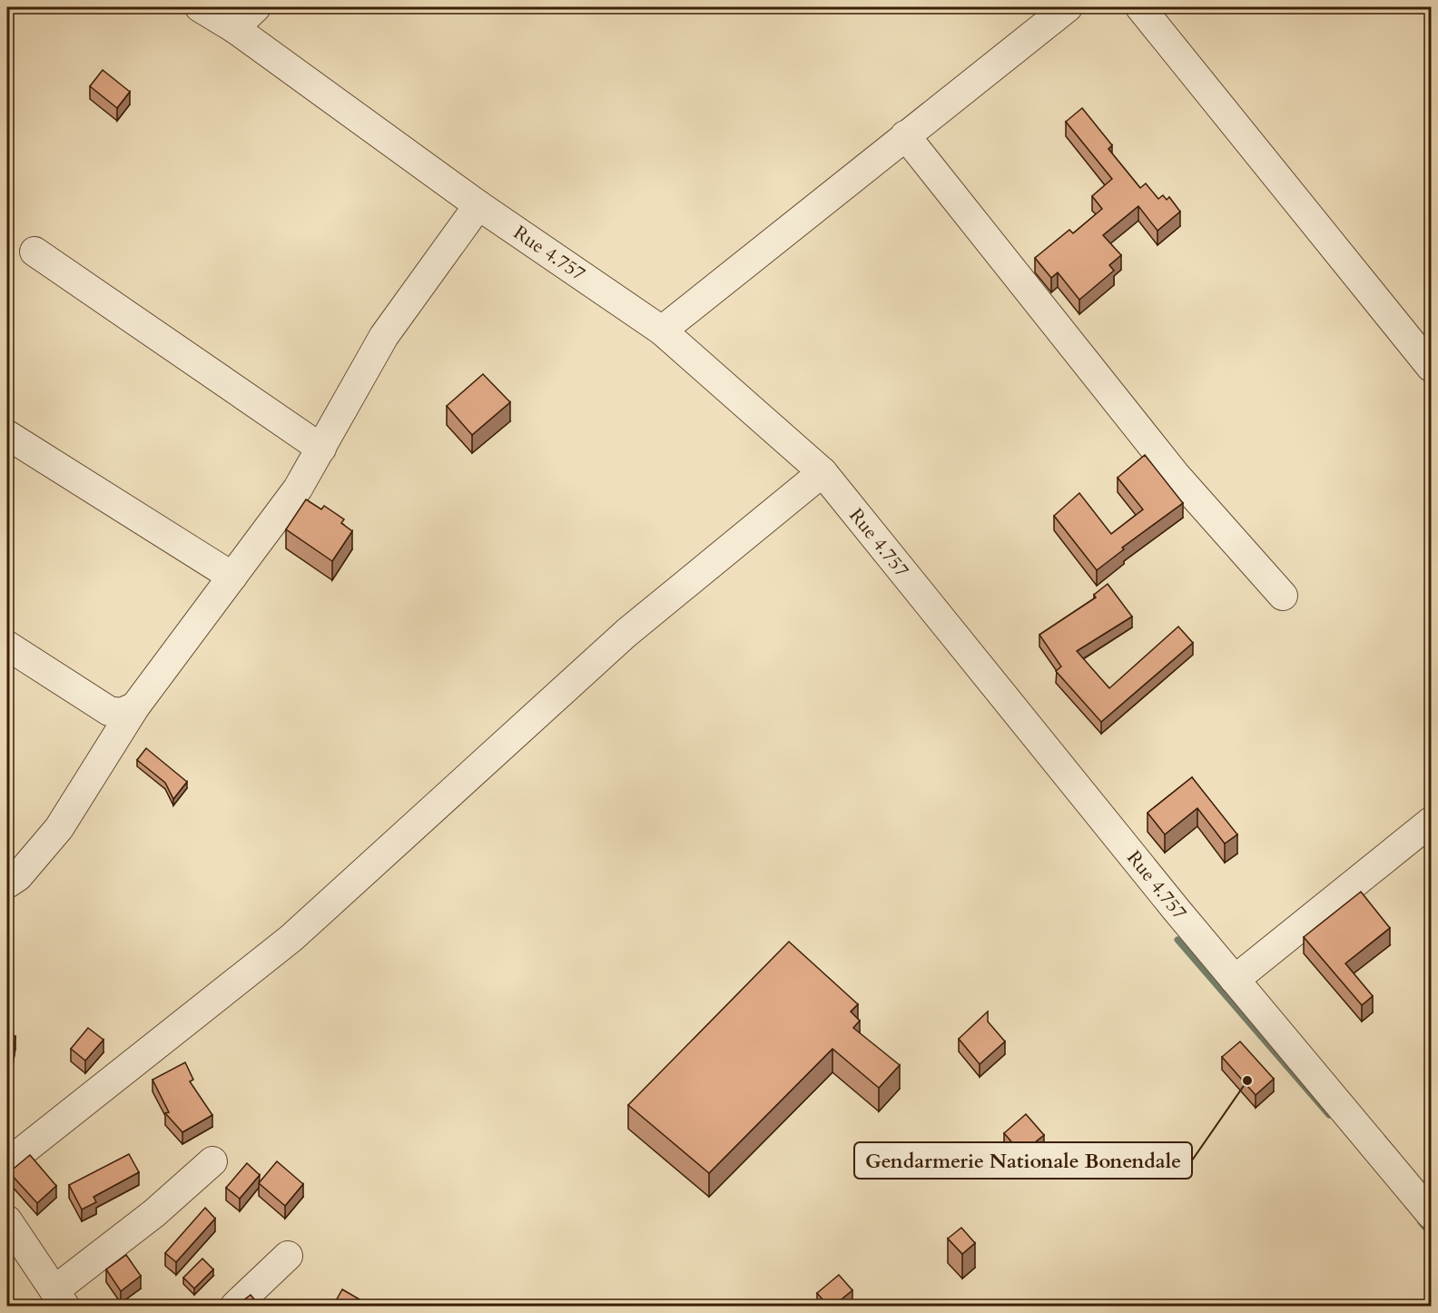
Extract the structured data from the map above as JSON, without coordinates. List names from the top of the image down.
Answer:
{
  "streets": {
    "street": ["Rue 4.757"]
  },
  "places": ["Gendarmerie Nationale Bonendale"]
}
